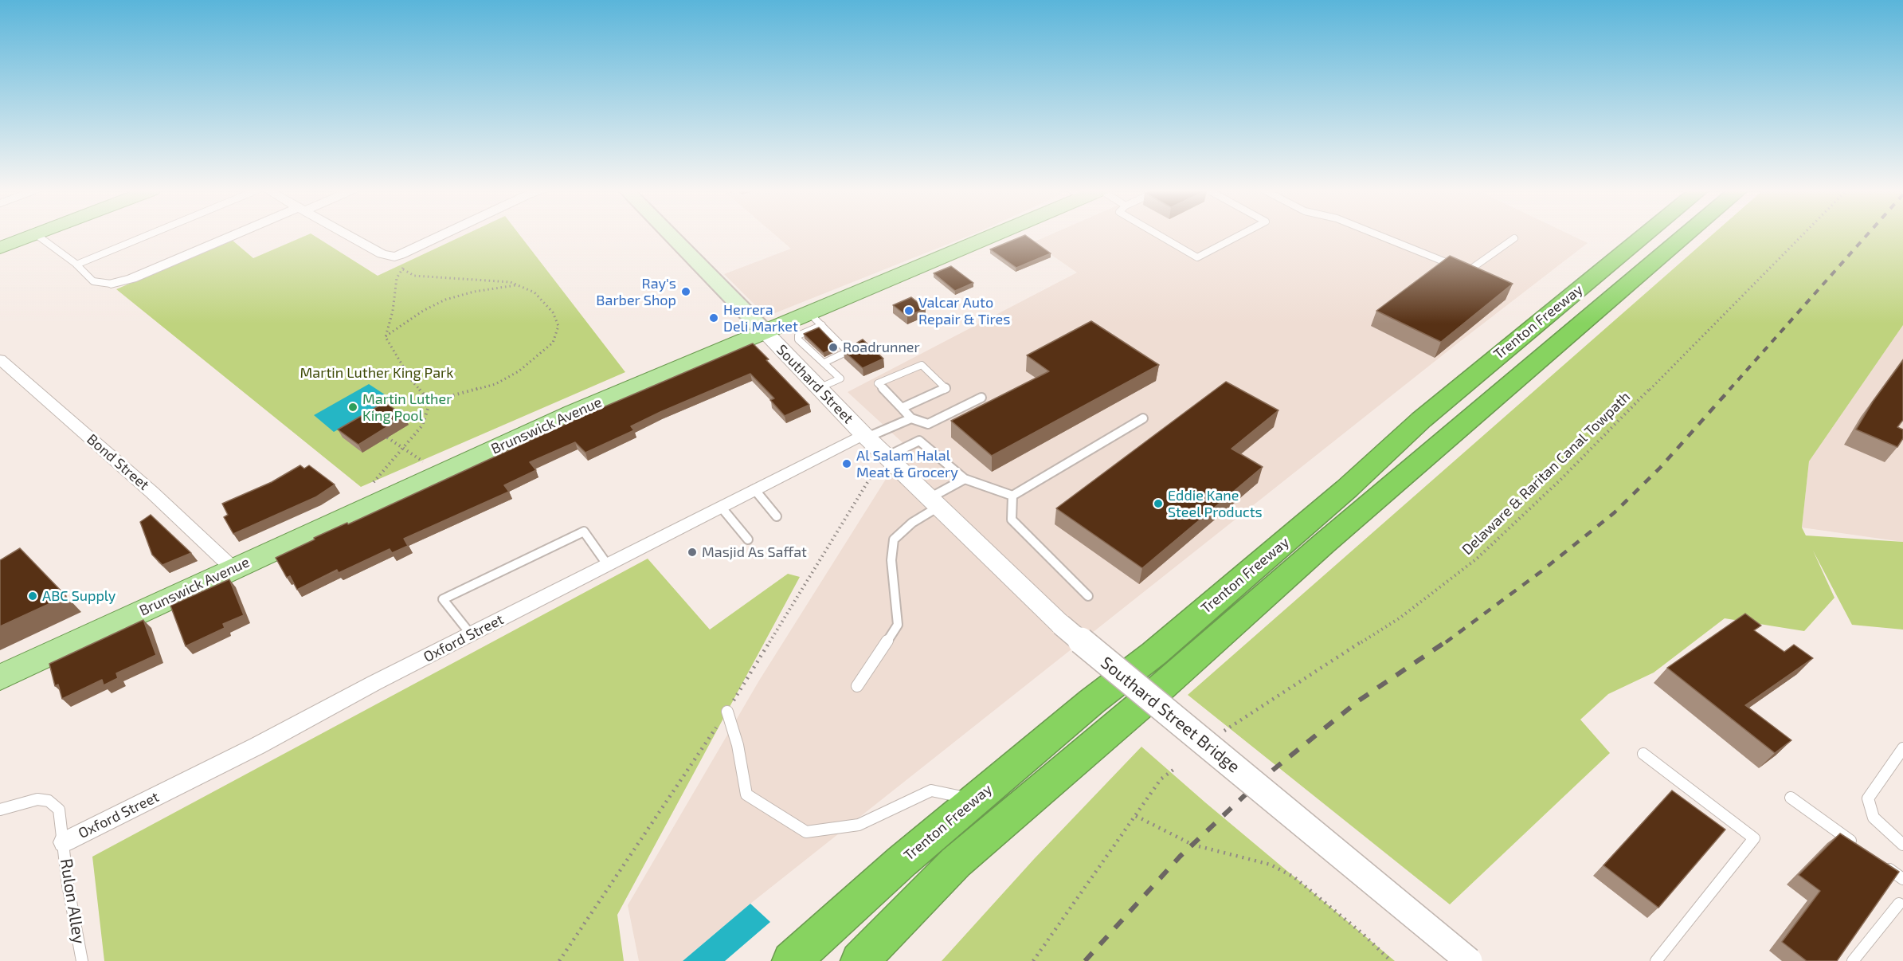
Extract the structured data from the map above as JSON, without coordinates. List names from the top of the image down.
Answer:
{
  "streets": {
    "highway": ["Trenton Freeway"],
    "main road": ["Southard Street", "Brunswick Avenue"],
    "street": ["Bond Street", "Oxford Street", "Southard Street Bridge"],
    "lane": ["Rulon Alley"],
    "path": ["Delaware & Raritan Canal Towpath"]
  },
  "crossings": [
    ["Southard Street", "Brunswick Avenue"],
    ["Southard Street", "Oxford Street"],
    ["Southard Street", "Southard Street Bridge"],
    ["Brunswick Avenue", "Bond Street"],
    ["Oxford Street", "Rulon Alley"]
  ],
  "parks": ["Martin Luther King Park"],
  "places": [
    "Ray's Barber Shop",
    "Valcar Auto Repair & Tires",
    "Herrera Deli Market",
    "Roadrunner",
    "Martin Luther King Pool",
    "Al Salam Halal Meat & Grocery",
    "Eddie Kane Steel Products",
    "Masjid As Saffat",
    "ABC Supply"
  ]
}
